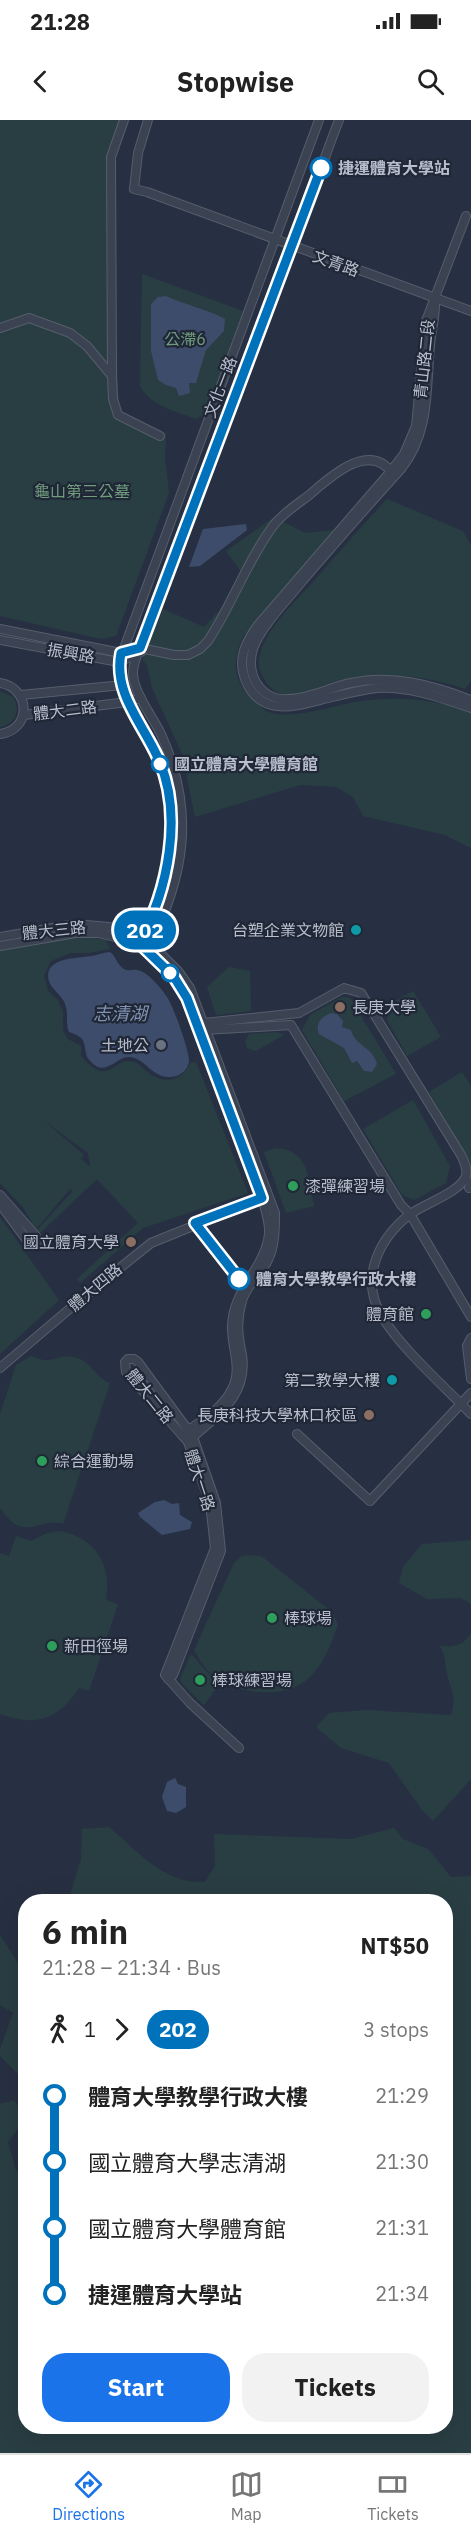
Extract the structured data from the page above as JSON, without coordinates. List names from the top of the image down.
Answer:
{
  "streets": {
    "street": [
      "文青路",
      "青山路二段",
      "文化一路",
      "振興路",
      "體大二路",
      "體大三路",
      "體大四路",
      "體大一路"
    ]
  },
  "crossings": [
    ["文青路", "青山路二段"],
    ["文青路", "文化一路"],
    ["文化一路", "振興路"],
    ["體大二路", "體大一路"],
    ["體大三路", "體大一路"],
    ["體大四路", "體大一路"]
  ],
  "water": ["志清湖"],
  "parks": ["公滯6", "龜山第三公墓"],
  "places": [
    "捷運體育大學站",
    "國立體育大學體育館",
    "台塑企業文物館",
    "長庚大學",
    "土地公",
    "漆彈練習場",
    "國立體育大學",
    "體育大學教學行政大樓",
    "體育館",
    "第二教學大樓",
    "長庚科技大學林口校區",
    "綜合運動場",
    "棒球場",
    "新田徑場",
    "棒球練習場"
  ],
  "lines": ["bus line 202"],
  "page": {
    "status": "21:28",
    "header": "Stopwise",
    "on_map": "202",
    "heading": ["6 min", "21:28 – 21:34 · Bus", "NT$50"],
    "legs": ["1", "202", "3 stops"],
    "list": [
      {
        "name": "體育大學教學行政大樓",
        "value": "21:29"
      },
      {
        "name": "國立體育大學志清湖",
        "value": "21:30"
      },
      {
        "name": "國立體育大學體育館",
        "value": "21:31"
      },
      {
        "name": "捷運體育大學站",
        "value": "21:34"
      }
    ],
    "buttons": ["Start", "Tickets"],
    "tabs": ["Directions", "Map", "Tickets"]
  }
}
